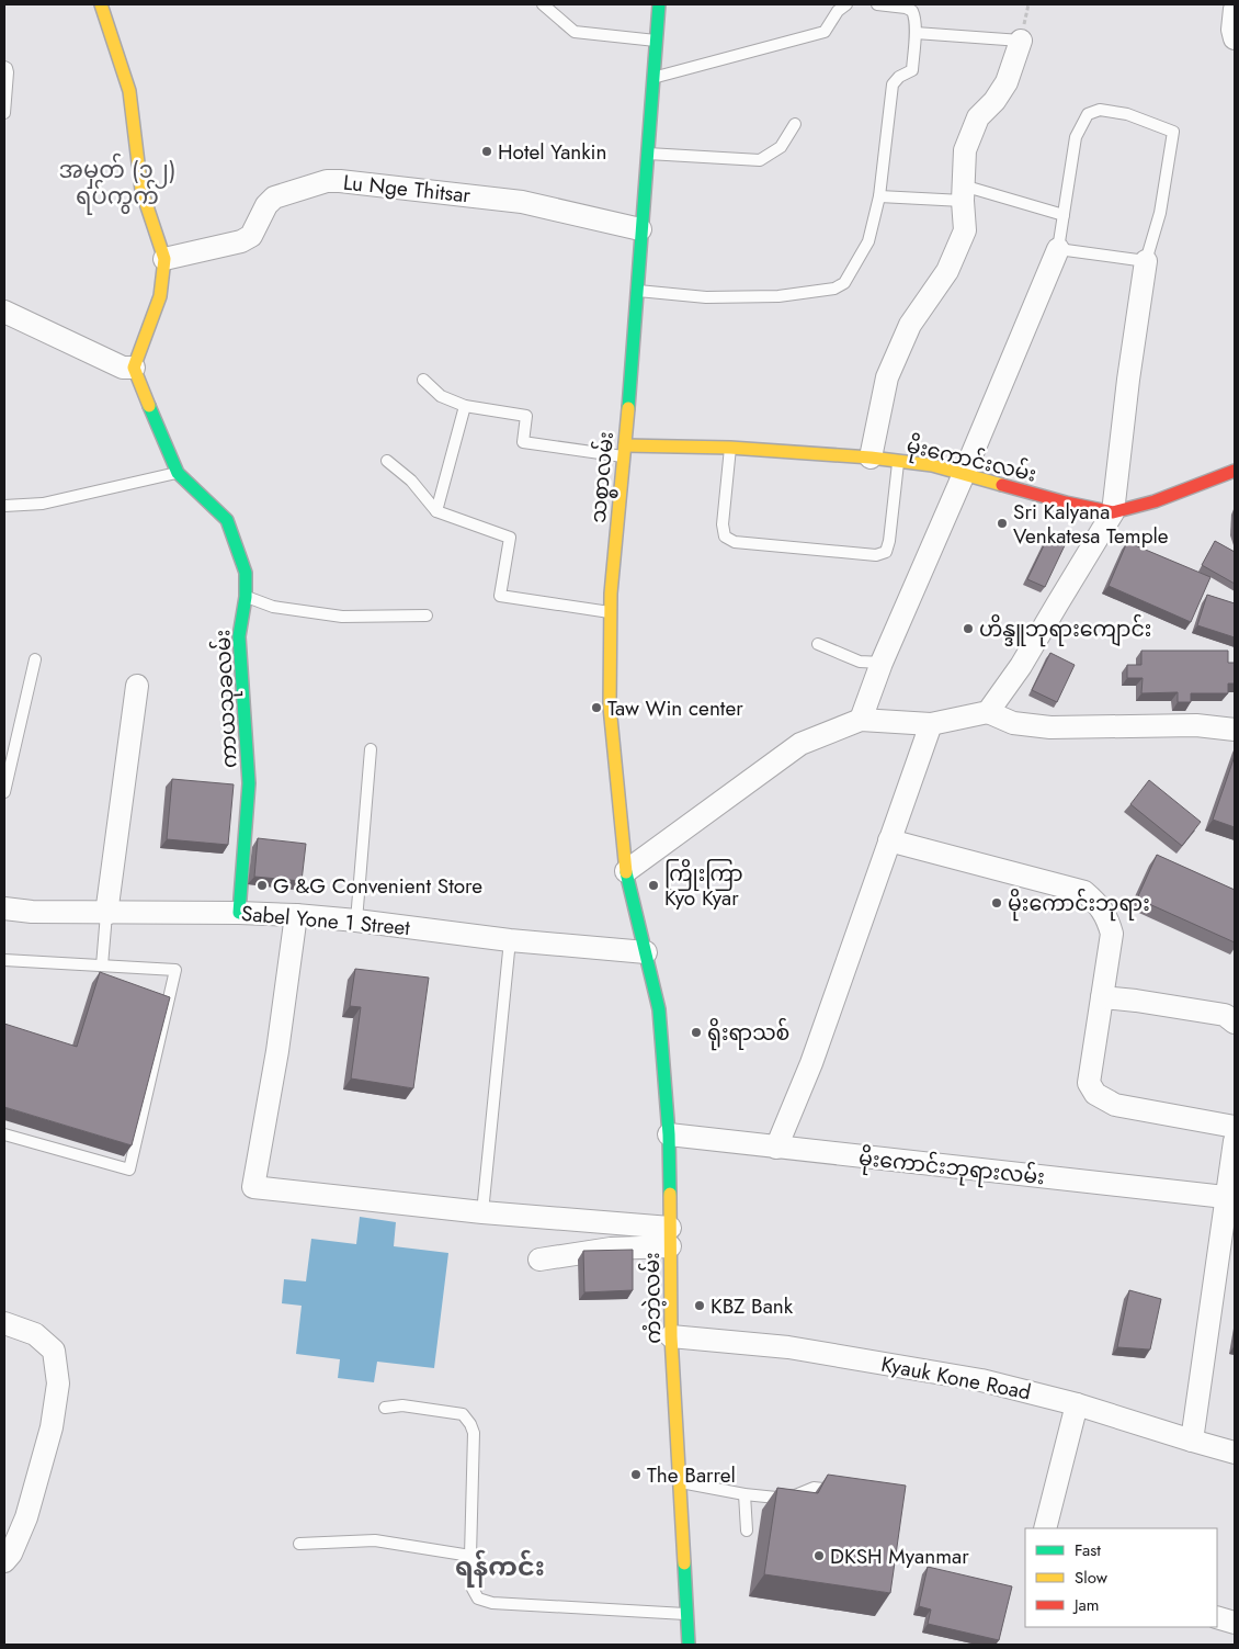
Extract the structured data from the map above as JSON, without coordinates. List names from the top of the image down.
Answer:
{
  "streets": {
    "main road": [
      "မိုးကောင်းလမ်း",
      "သစ္စာလမ်း",
      "ကာယသုခလမ်း",
      "ကံဘဲ့လမ်း"
    ],
    "street": [
      "Lu Nge Thitsar",
      "Sabel Yone 1 Street",
      "မိုးကောင်းဘုရားလမ်း",
      "Kyauk Kone Road"
    ]
  },
  "crossings": [
    ["Lu Nge Thitsar", "သစ္စာလမ်း"],
    ["မိုးကောင်းလမ်း", "သစ္စာလမ်း"],
    ["သစ္စာလမ်း", "Sabel Yone 1 Street"],
    ["သစ္စာလမ်း", "ကံဘဲ့လမ်း"],
    ["ကာယသုခလမ်း", "Sabel Yone 1 Street"],
    ["Sabel Yone 1 Street", "ကံဘဲ့လမ်း"],
    ["မိုးကောင်းဘုရားလမ်း", "ကံဘဲ့လမ်း"],
    ["ကံဘဲ့လမ်း", "Kyauk Kone Road"]
  ],
  "districts": ["အမှတ် (၁၂) ရပ်ကွက်", "ရန်ကင်း"],
  "places": [
    "Hotel Yankin",
    "Sri Kalyana Venkatesa Temple",
    "ဟိန္ဒူဘုရားကျောင်း",
    "Taw Win center",
    "G &G Convenient Store",
    "ကြိုးကြာ Kyo Kyar",
    "မိုးကောင်းဘုရား",
    "ရိုးရာသစ်",
    "KBZ Bank",
    "The Barrel",
    "DKSH Myanmar"
  ],
  "legend": ["Fast", "Slow", "Jam"]
}
